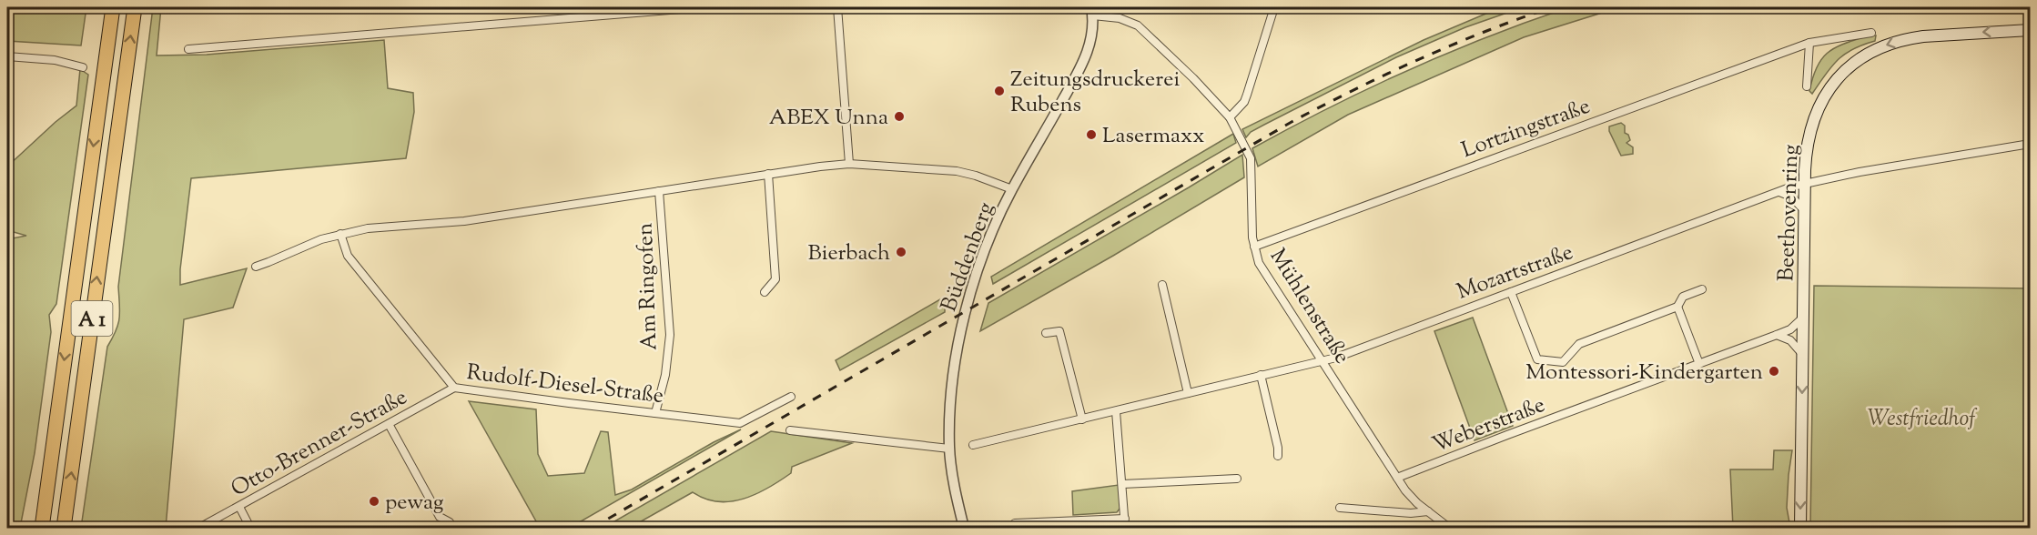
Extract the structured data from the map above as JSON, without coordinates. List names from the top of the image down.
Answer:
{
  "streets": {
    "highway": ["A 1"],
    "main road": ["Beethovenring"],
    "street": [
      "Lortzingstraße",
      "Büddenberg",
      "Mozartstraße",
      "Am Ringofen",
      "Mühlenstraße",
      "Rudolf-Diesel-Straße",
      "Weberstraße",
      "Otto-Brenner-Straße"
    ]
  },
  "crossings": [
    ["Lortzingstraße", "Mühlenstraße"],
    ["Beethovenring", "Mozartstraße"],
    ["Beethovenring", "Weberstraße"],
    ["Büddenberg", "Mühlenstraße"],
    ["Mozartstraße", "Mühlenstraße"],
    ["Am Ringofen", "Rudolf-Diesel-Straße"],
    ["Mühlenstraße", "Weberstraße"],
    ["Rudolf-Diesel-Straße", "Otto-Brenner-Straße"]
  ],
  "one_way": ["Beethovenring"],
  "parks": ["Westfriedhof"],
  "places": [
    "Zeitungsdruckerei Rubens",
    "ABEX Unna",
    "Lasermaxx",
    "Bierbach",
    "Montessori-Kindergarten",
    "pewag"
  ]
}
